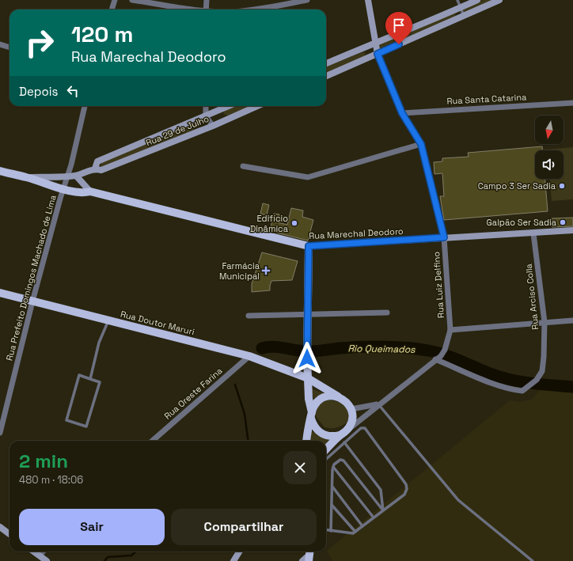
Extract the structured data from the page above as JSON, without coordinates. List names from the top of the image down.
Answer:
{
  "streets": {
    "main road": [
      "Rua 29 de Julho",
      "Rua Marechal Deodoro",
      "Rua Luiz Delfino",
      "Rua Doutor Maruri"
    ],
    "street": [
      "Rua Santa Catarina",
      "Rua Prefeito Domingos Machado de Lima",
      "Rua Arciso Colla",
      "Rua Oreste Farina"
    ]
  },
  "crossings": [
    ["Rua Santa Catarina", "Rua Luiz Delfino"],
    ["Rua 29 de Julho", "Rua Marechal Deodoro"],
    ["Rua 29 de Julho", "Rua Prefeito Domingos Machado de Lima"],
    ["Rua Marechal Deodoro", "Rua Prefeito Domingos Machado de Lima"],
    ["Rua Marechal Deodoro", "Rua Luiz Delfino"],
    ["Rua Marechal Deodoro", "Rua Arciso Colla"],
    ["Rua Prefeito Domingos Machado de Lima", "Rua Doutor Maruri"],
    ["Rua Luiz Delfino", "Rua Arciso Colla"],
    ["Rua Doutor Maruri", "Rua Oreste Farina"]
  ],
  "water": ["Rio Queimados"],
  "places": {
    "other": ["Campo 3 Ser Sadia", "Galpão Ser Sadia", "Edifício Dinâmica"],
    "health": ["Farmácia Municipal"]
  },
  "north": "bottom",
  "page": {
    "turn": ["120 m", "Rua Marechal Deodoro"],
    "then": "Depois",
    "heading": ["2 min", "480 m · 18:06"],
    "buttons": ["Sair", "Compartilhar"]
  }
}
